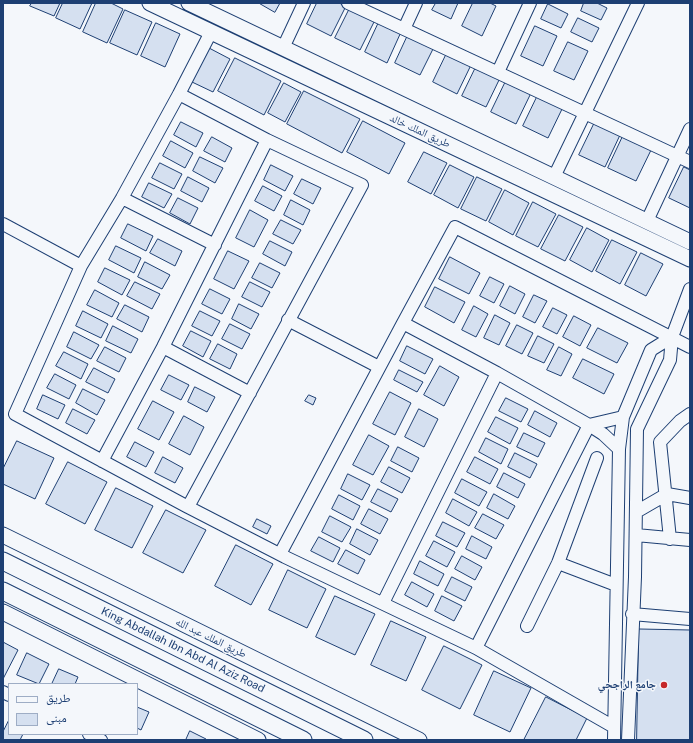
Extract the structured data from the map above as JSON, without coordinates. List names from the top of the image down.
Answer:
{
  "streets": {
    "highway": ["King Abdallah Ibn Abd Al Aziz Road"],
    "main road": ["طريق الملك خالد", "طريق الملك عبد الله"]
  },
  "places": ["جامع الراجحي"],
  "legend": ["طريق", "مبنى"]
}
